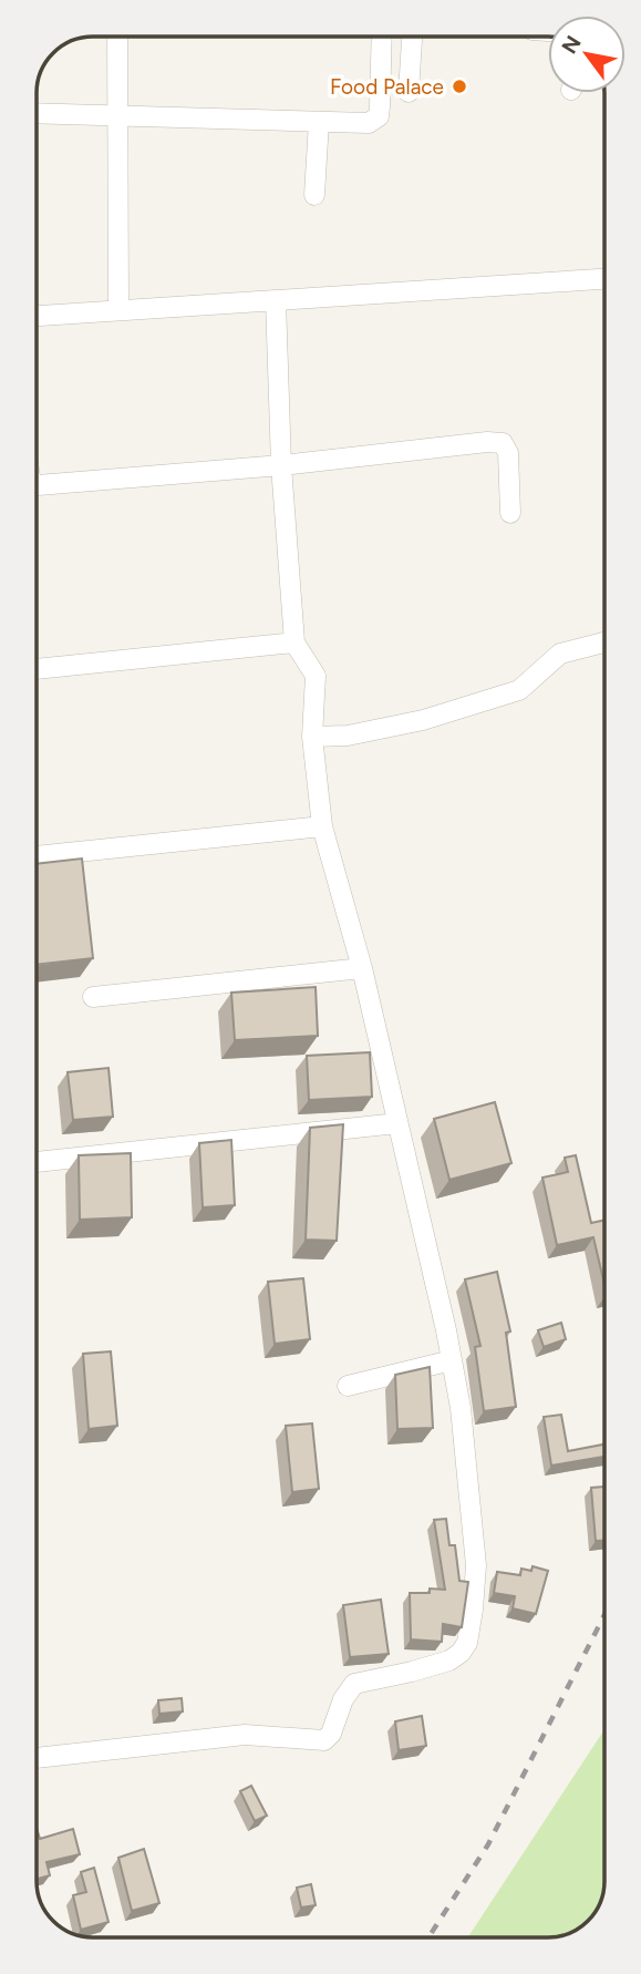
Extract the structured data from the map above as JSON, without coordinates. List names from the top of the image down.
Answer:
{
  "places": ["Food Palace"],
  "north": "top left"
}
